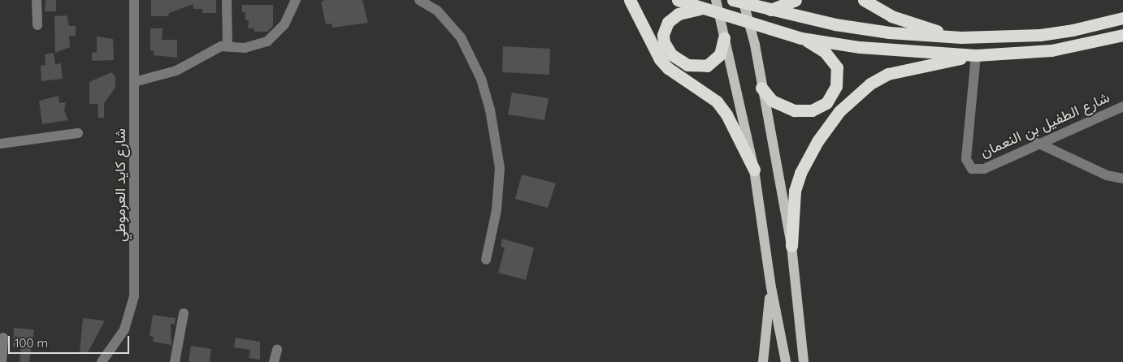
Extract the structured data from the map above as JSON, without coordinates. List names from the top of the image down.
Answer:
{
  "streets": {
    "street": ["شارع الطفيل بن النعمان", "شارع كايد العرموطي"]
  },
  "scale_bar": "100 m"
}
